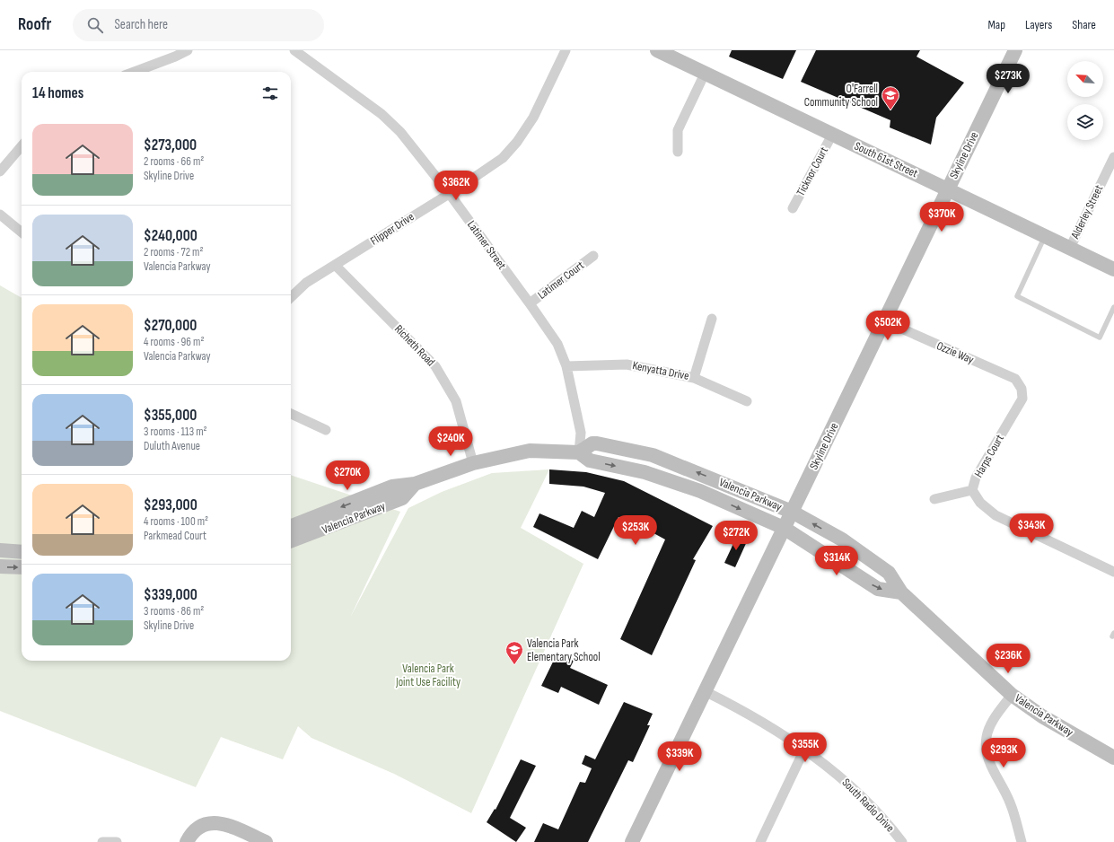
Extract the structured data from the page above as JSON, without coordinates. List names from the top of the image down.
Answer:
{
  "streets": {
    "main road": ["Skyline Drive", "South 61st Street", "Valencia Parkway"],
    "street": [
      "Ticknor Court",
      "Alderley Street",
      "Flipper Drive",
      "Latimer Street",
      "Latimer Court",
      "Richeth Road",
      "Ozzie Way",
      "Kenyatta Drive",
      "Harps Court",
      "South Radio Drive"
    ]
  },
  "crossings": [
    ["Skyline Drive", "South 61st Street"],
    ["Skyline Drive", "Ozzie Way"],
    ["Skyline Drive", "Valencia Parkway"],
    ["Skyline Drive", "South Radio Drive"],
    ["South 61st Street", "Ticknor Court"],
    ["South 61st Street", "Alderley Street"],
    ["Flipper Drive", "Latimer Street"],
    ["Flipper Drive", "Richeth Road"],
    ["Latimer Street", "Latimer Court"],
    ["Latimer Street", "Kenyatta Drive"],
    ["Latimer Street", "Valencia Parkway"],
    ["Richeth Road", "Valencia Parkway"],
    ["Ozzie Way", "Harps Court"]
  ],
  "parks": ["Valencia Park Joint Use Facility"],
  "places": {
    "school or university": ["O'Farrell Community School", "Valencia Park Elementary School"]
  },
  "north": "top left",
  "page": {
    "header": "Roofr",
    "search": "Search here",
    "nav": ["Map", "Layers", "Share"],
    "price": [
      "$273K",
      "$362K",
      "$370K",
      "$502K",
      "$240K",
      "$270K",
      "$343K",
      "$253K",
      "$272K",
      "$314K",
      "$236K",
      "$355K",
      "$293K",
      "$339K"
    ],
    "heading": "14 homes",
    "list": [
      {
        "name": "$273,000",
        "note": "2 rooms · 66 m² · Skyline Drive"
      },
      {
        "name": "$240,000",
        "note": "2 rooms · 72 m² · Valencia Parkway"
      },
      {
        "name": "$270,000",
        "note": "4 rooms · 96 m² · Valencia Parkway"
      },
      {
        "name": "$355,000",
        "note": "3 rooms · 113 m² · Duluth Avenue"
      },
      {
        "name": "$293,000",
        "note": "4 rooms · 100 m² · Parkmead Court"
      },
      {
        "name": "$339,000",
        "note": "3 rooms · 86 m² · Skyline Drive"
      }
    ]
  }
}
